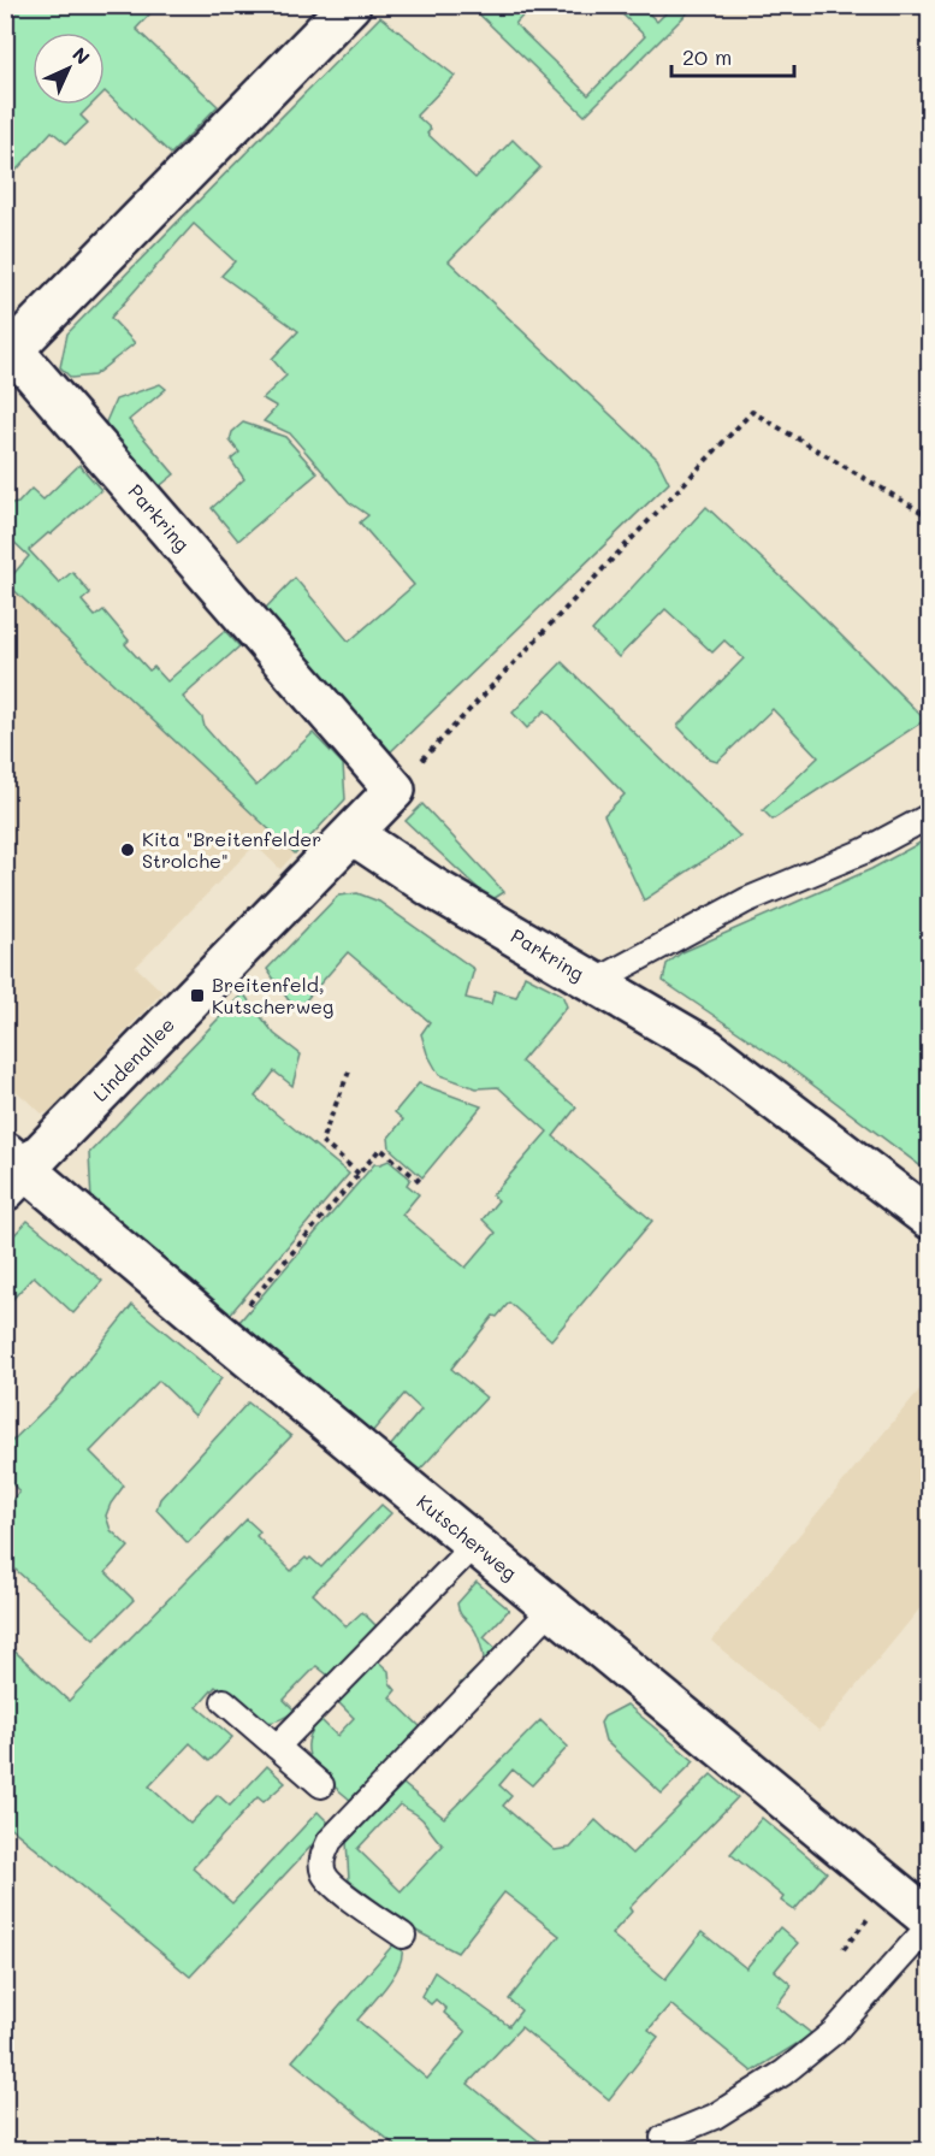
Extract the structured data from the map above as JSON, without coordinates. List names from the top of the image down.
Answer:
{
  "streets": {
    "street": ["Parkring", "Lindenallee", "Kutscherweg"]
  },
  "crossings": [
    ["Parkring", "Lindenallee"],
    ["Lindenallee", "Kutscherweg"]
  ],
  "places": {
    "other": ["Kita \"Breitenfelder Strolche\""],
    "transit": ["Breitenfeld, Kutscherweg"]
  },
  "scale_bar": "20 m",
  "north": "top right"
}
